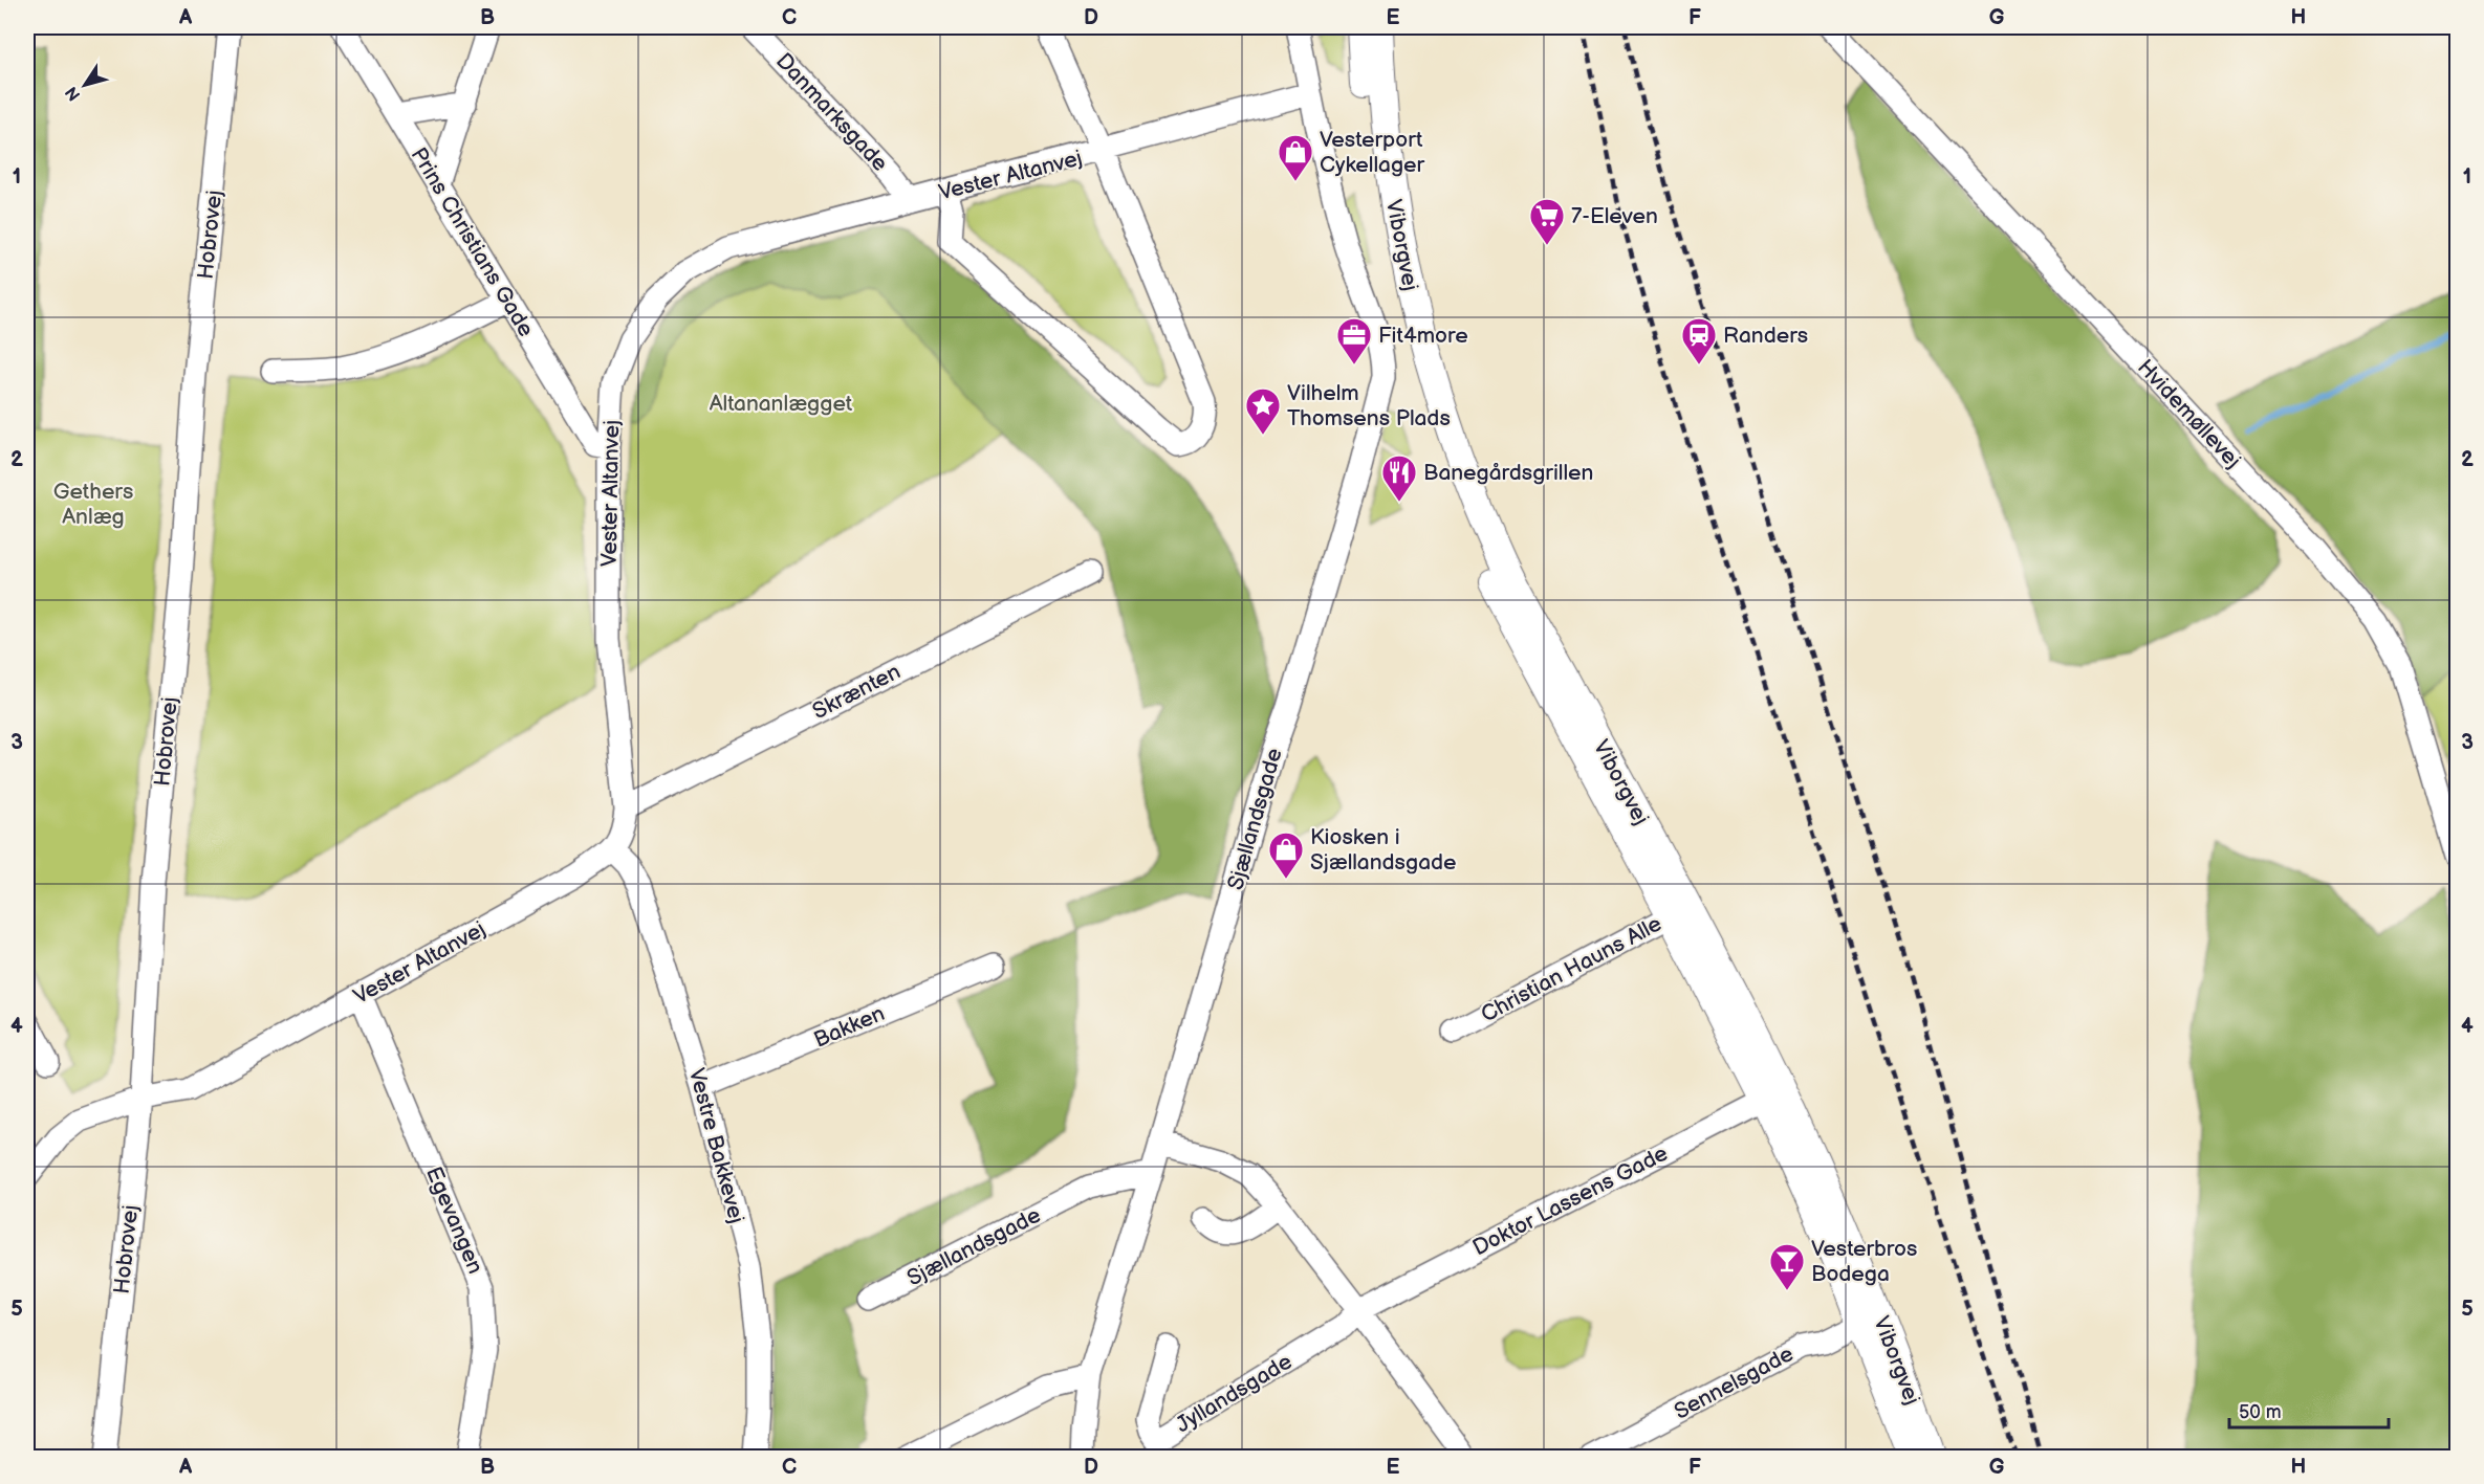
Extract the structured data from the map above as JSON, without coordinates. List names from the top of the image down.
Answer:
{
  "streets": {
    "main road": ["Viborgvej"],
    "street": [
      "Danmarksgade",
      "Vester Altanvej",
      "Hobrovej",
      "Prins Christians Gade",
      "Hvidemøllevej",
      "Skrænten",
      "Sjællandsgade",
      "Christian Hauns Alle",
      "Bakken",
      "Vestre Bakkevej",
      "Doktor Lassens Gade",
      "Egevangen",
      "Sennelsgade",
      "Jyllandsgade"
    ]
  },
  "crossings": [
    ["Danmarksgade", "Vester Altanvej"],
    ["Vester Altanvej", "Hobrovej"],
    ["Vester Altanvej", "Prins Christians Gade"],
    ["Vester Altanvej", "Skrænten"],
    ["Vester Altanvej", "Sjællandsgade"],
    ["Vester Altanvej", "Vestre Bakkevej"],
    ["Vester Altanvej", "Egevangen"],
    ["Viborgvej", "Christian Hauns Alle"],
    ["Viborgvej", "Doktor Lassens Gade"],
    ["Viborgvej", "Sennelsgade"],
    ["Bakken", "Vestre Bakkevej"],
    ["Doktor Lassens Gade", "Jyllandsgade"]
  ],
  "parks": ["Altananlægget", "Gethers Anlæg"],
  "places": {
    "shop": ["Vesterport Cykellager", "Kiosken i Sjællandsgade"],
    "supermarket": ["7-Eleven"],
    "office": ["Fit4more"],
    "station": ["Randers"],
    "place": ["Vilhelm Thomsens Plads"],
    "restaurant": ["Banegårdsgrillen"],
    "bar": ["Vesterbros Bodega"]
  },
  "scale_bar": "50 m",
  "north": "bottom left",
  "grid": {
    "columns": [
      "A",
      "B",
      "C",
      "D",
      "E",
      "F",
      "G",
      "H"
    ],
    "rows": [
      "1",
      "2",
      "3",
      "4",
      "5"
    ]
  }
}
